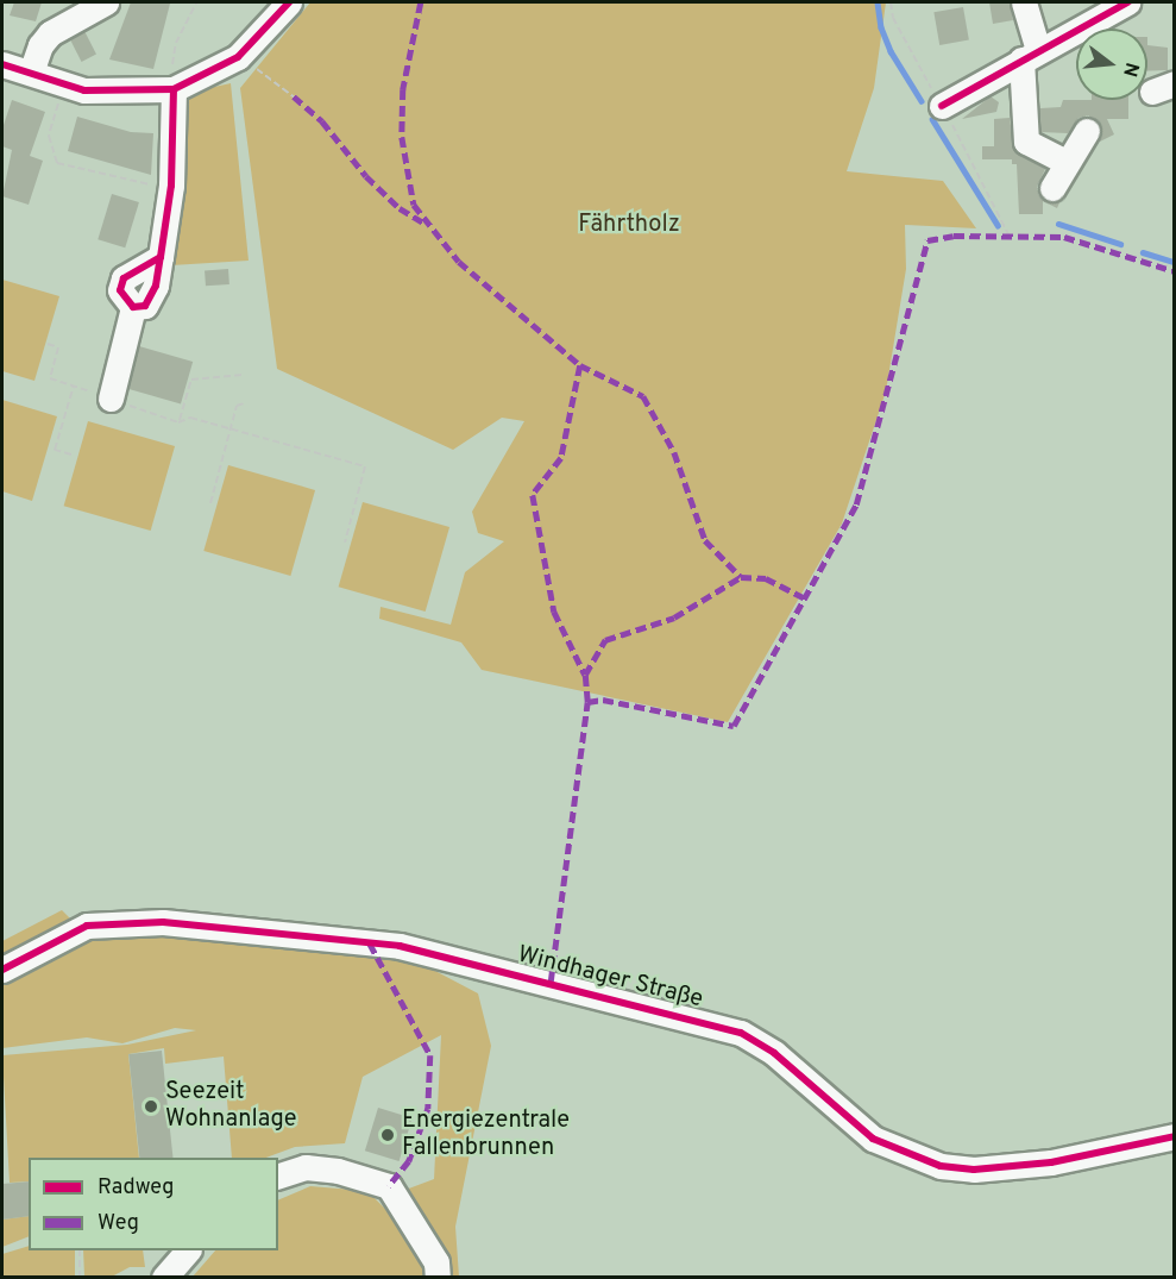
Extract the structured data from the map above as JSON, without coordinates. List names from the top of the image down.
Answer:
{
  "streets": {
    "street": ["Windhager Straße"]
  },
  "parks": ["Fährtholz"],
  "places": ["Seezeit Wohnanlage", "Energiezentrale Fallenbrunnen"],
  "legend": ["Radweg", "Weg"],
  "north": "right"
}
